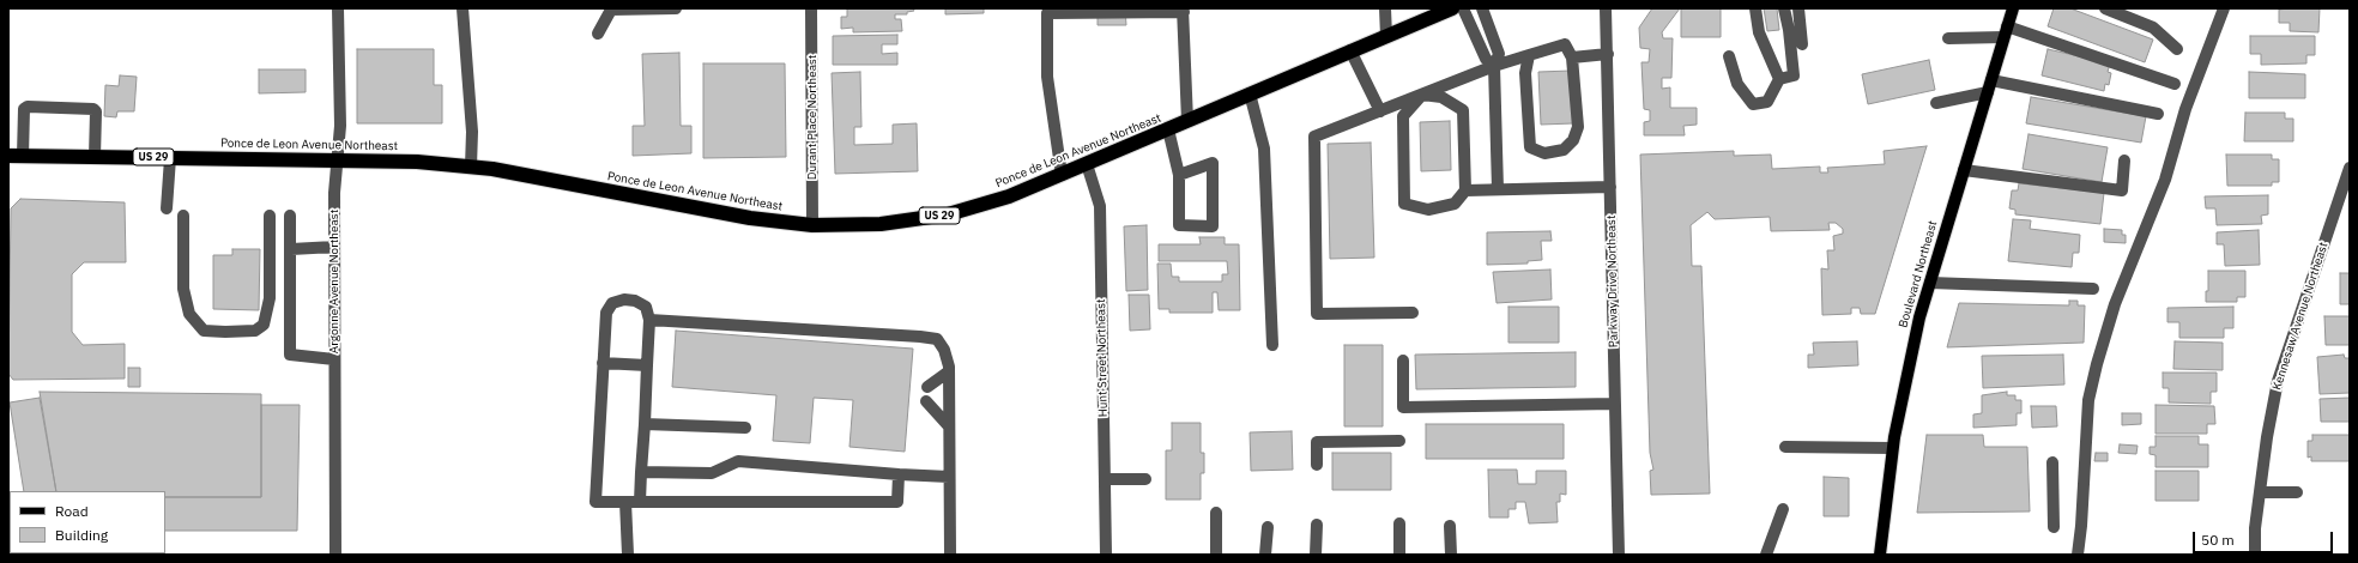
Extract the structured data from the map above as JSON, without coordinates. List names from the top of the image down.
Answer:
{
  "streets": {
    "highway": ["Ponce de Leon Avenue Northeast", "US 29"],
    "main road": ["Boulevard Northeast"],
    "street": [
      "Durant Place Northeast",
      "Argonne Avenue Northeast",
      "Parkway Drive Northeast",
      "Kennesaw Avenue Northeast",
      "Hunt Street Northeast"
    ]
  },
  "crossings": [
    ["Durant Place Northeast", "Ponce de Leon Avenue Northeast"],
    ["Ponce de Leon Avenue Northeast", "Argonne Avenue Northeast"],
    ["Ponce de Leon Avenue Northeast", "Hunt Street Northeast"]
  ],
  "legend": ["Road", "Building"],
  "scale_bar": "50 m"
}
